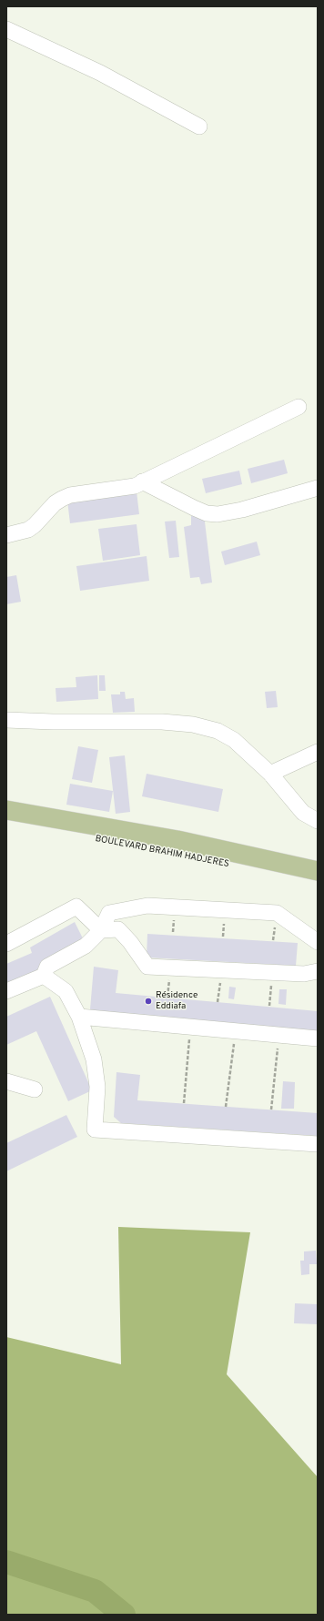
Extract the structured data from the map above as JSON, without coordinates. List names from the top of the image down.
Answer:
{
  "streets": {
    "main road": ["BOULEVARD BRAHIM HADJERES"]
  },
  "places": ["Résidence Eddiafa"]
}
